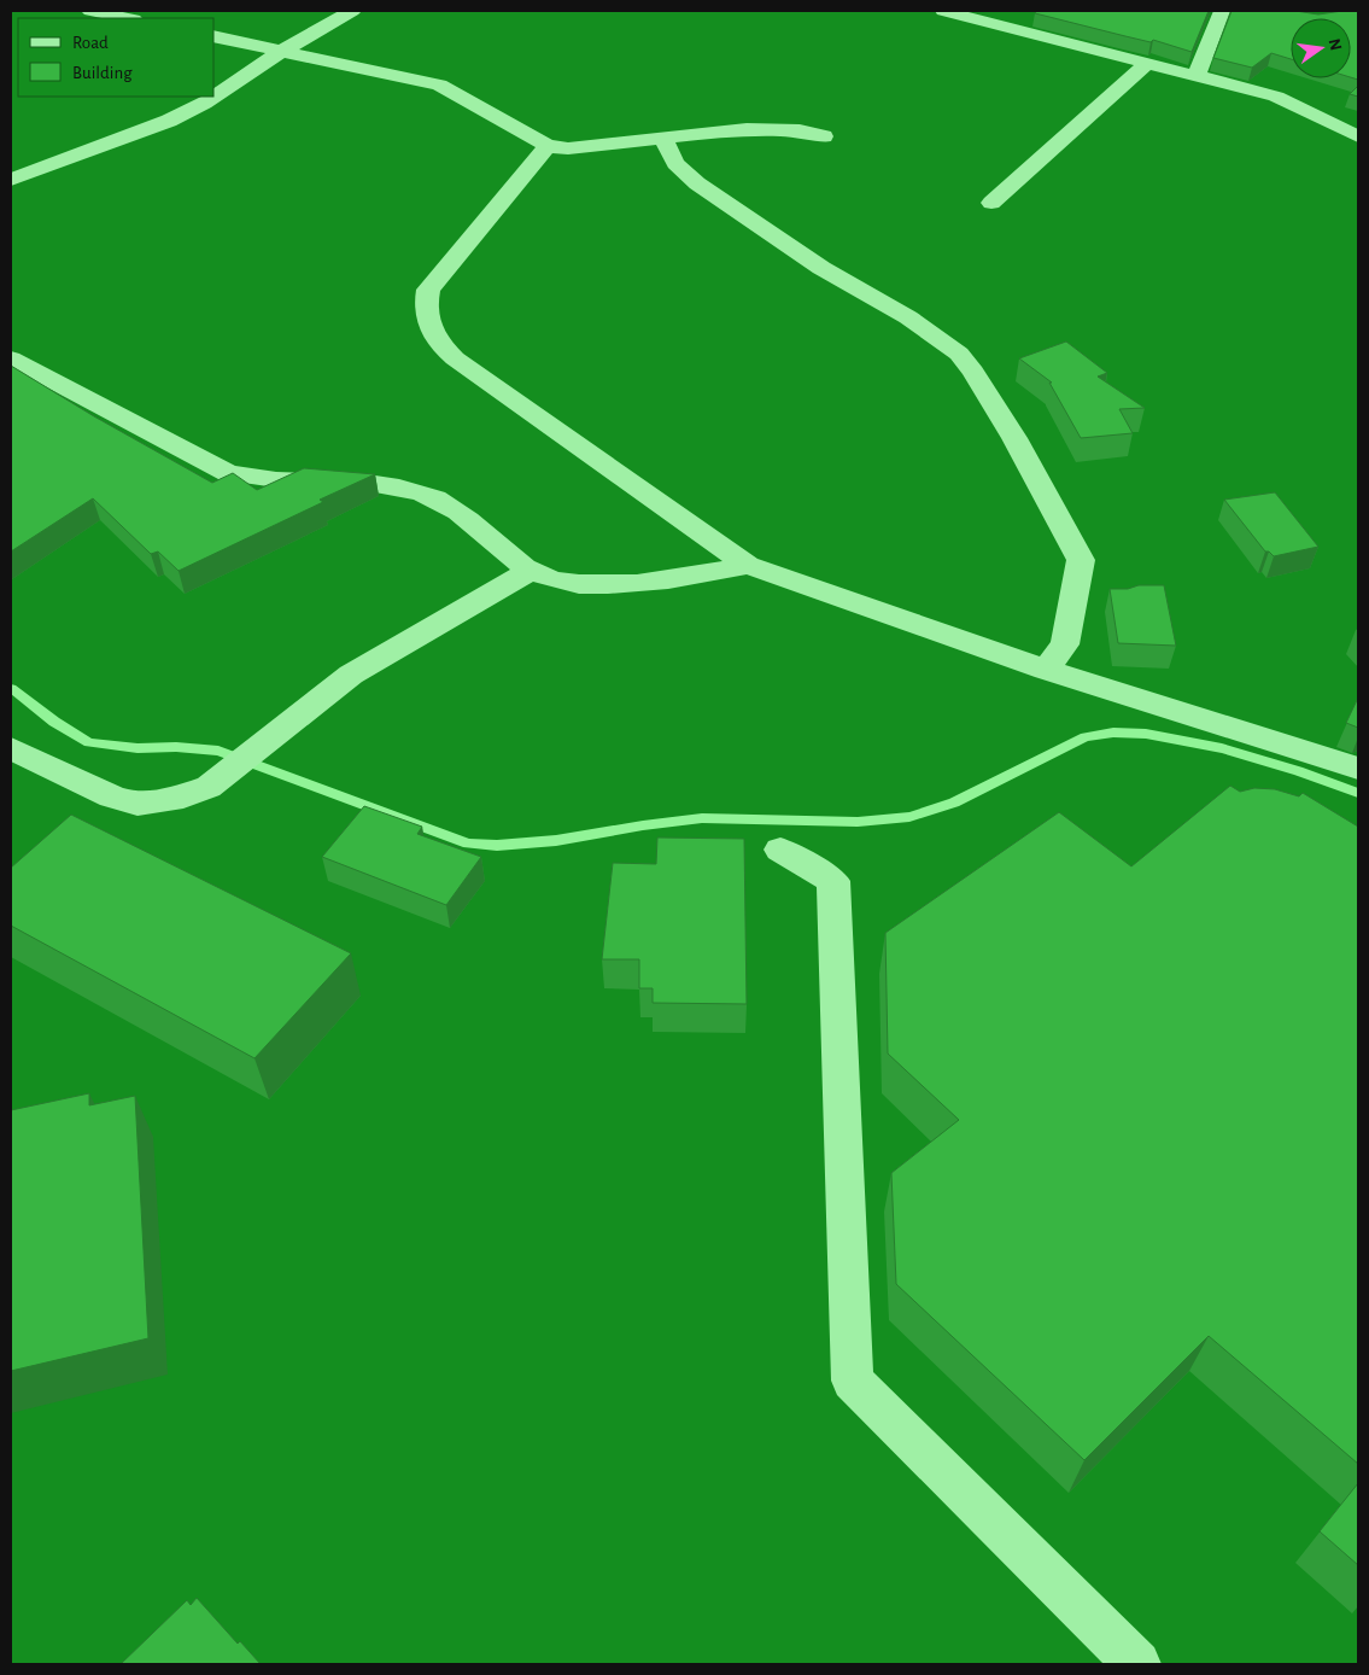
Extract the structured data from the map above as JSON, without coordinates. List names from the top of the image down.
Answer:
{
  "legend": ["Road", "Building"],
  "north": "right"
}
